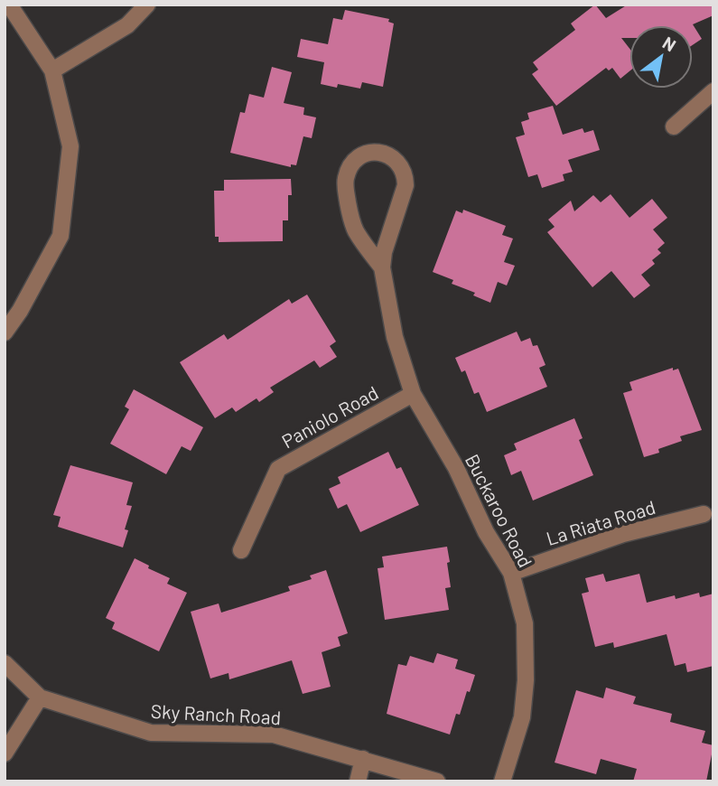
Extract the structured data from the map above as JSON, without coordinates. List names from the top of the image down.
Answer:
{
  "streets": {
    "street": [
      "Paniolo Road",
      "Buckaroo Road",
      "La Riata Road",
      "Sky Ranch Road"
    ]
  },
  "crossings": [
    ["Paniolo Road", "Buckaroo Road"],
    ["Buckaroo Road", "La Riata Road"]
  ],
  "north": "top right"
}
